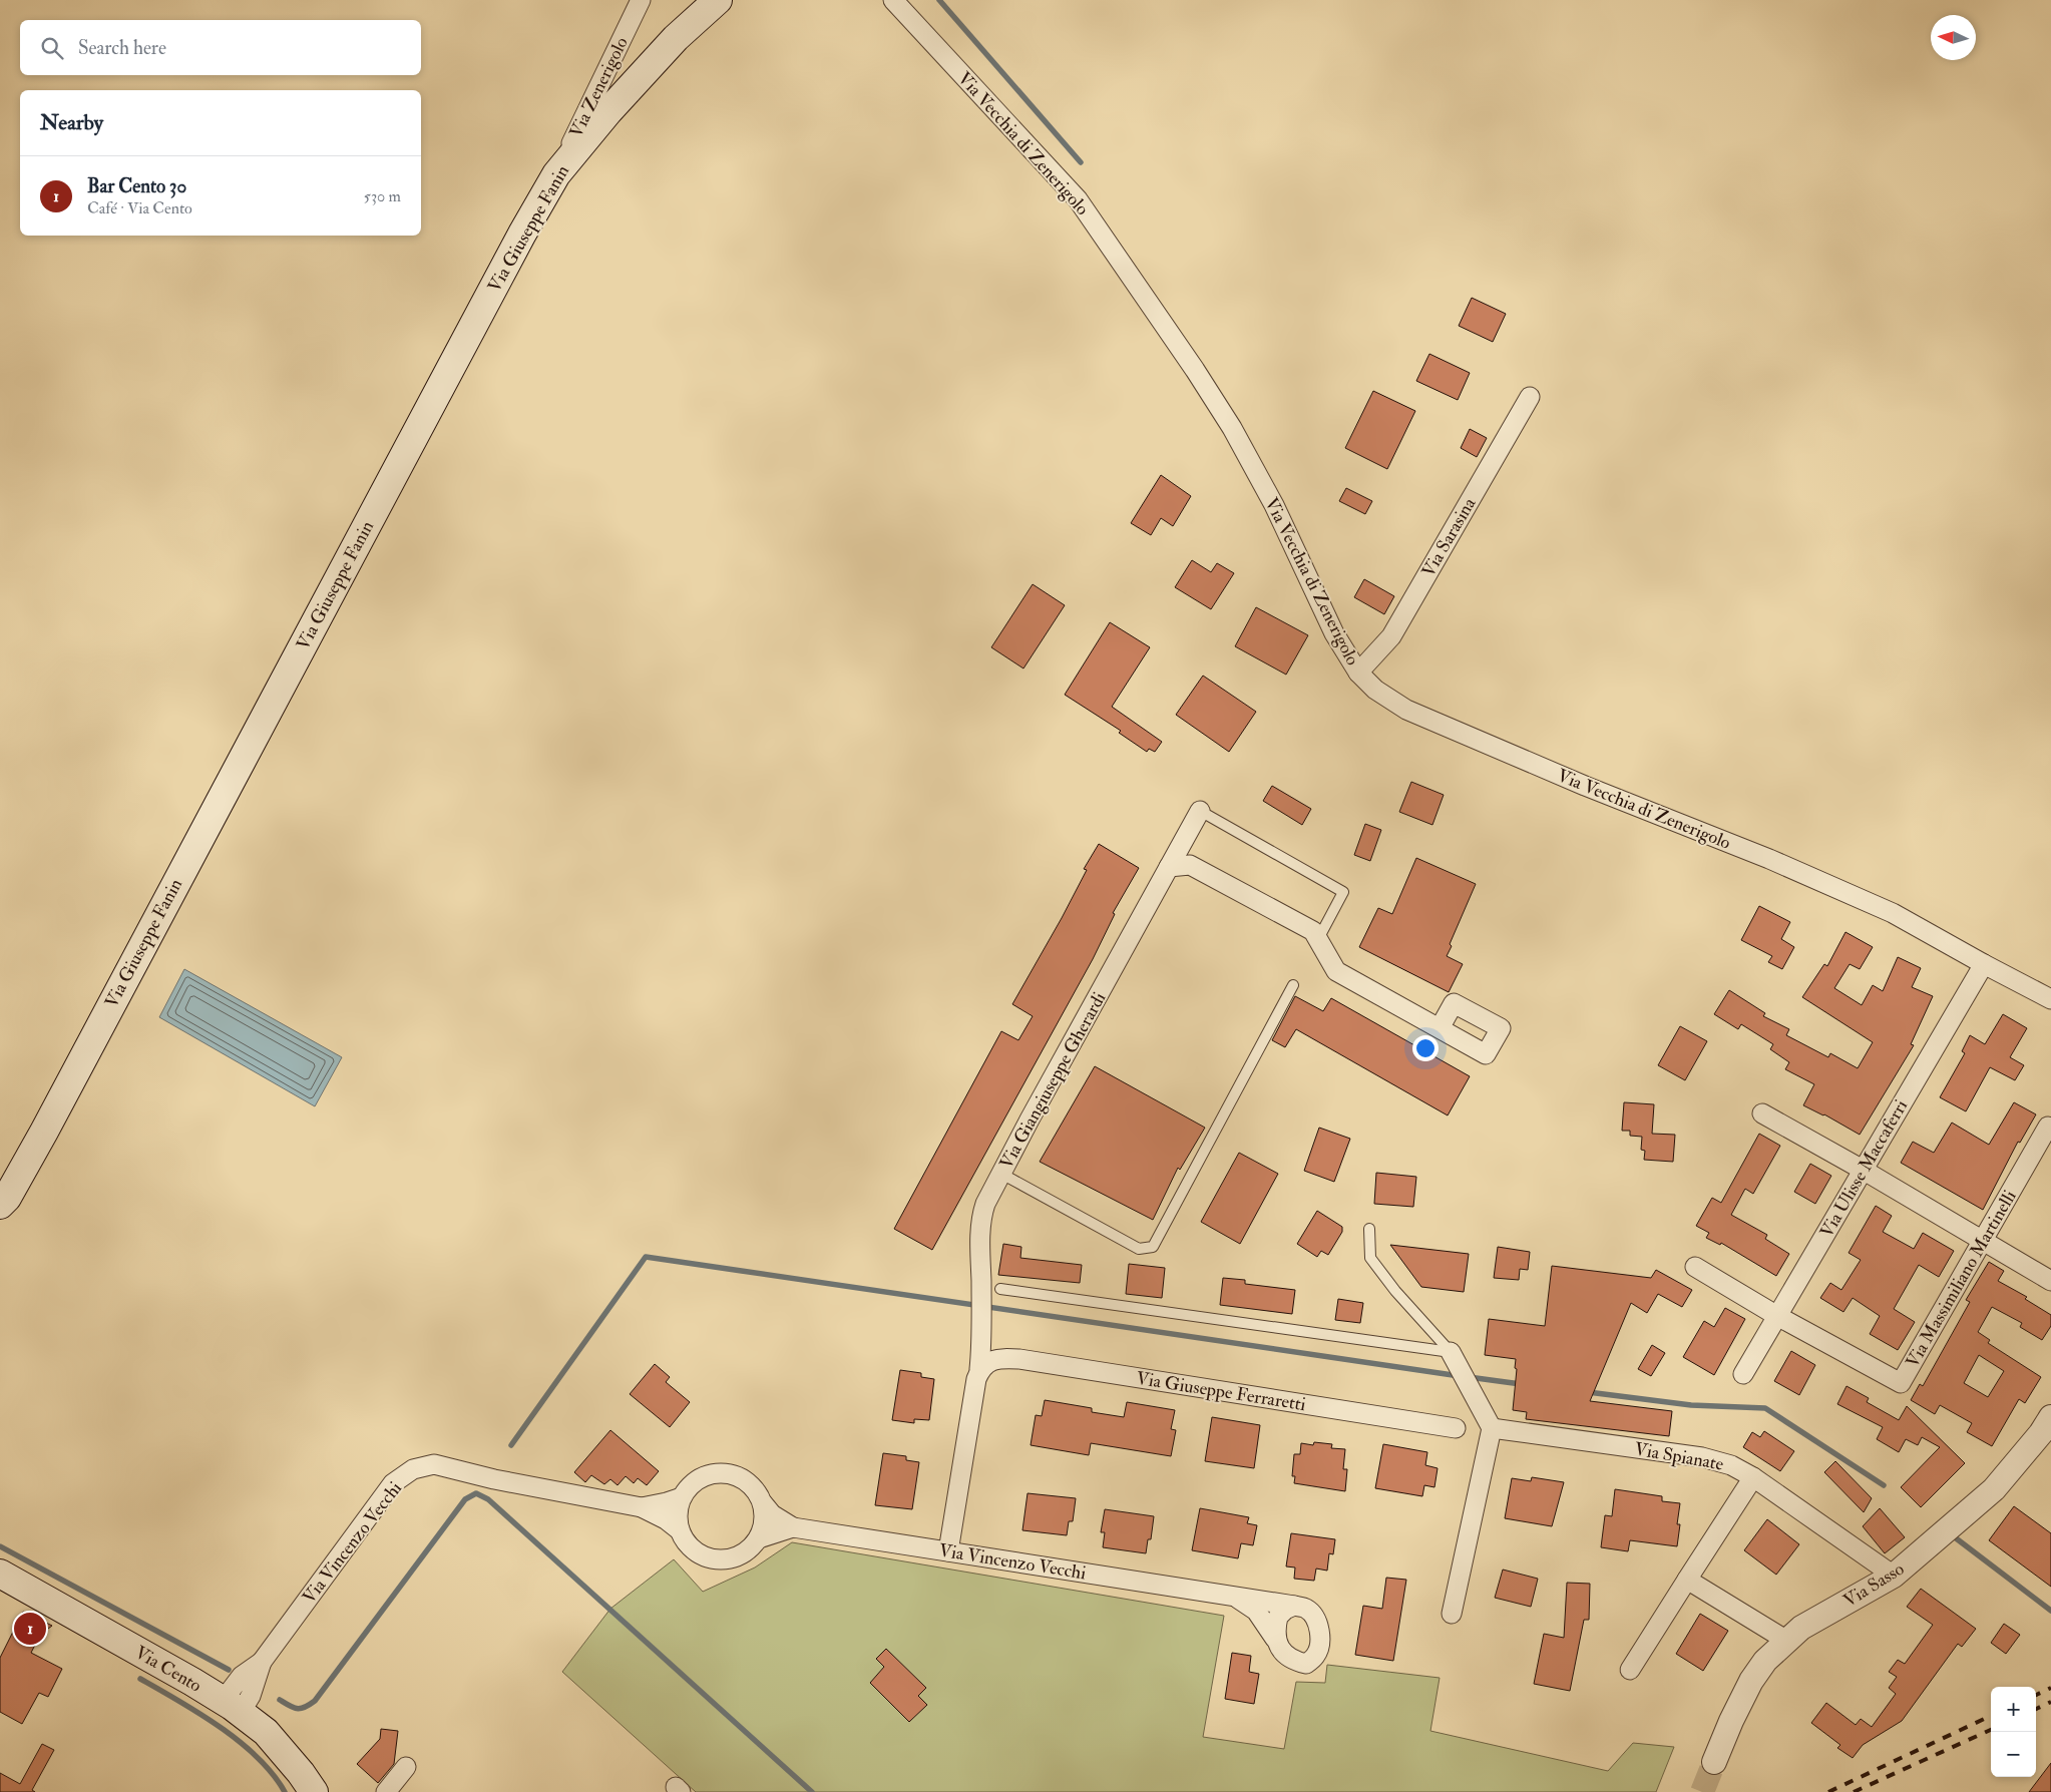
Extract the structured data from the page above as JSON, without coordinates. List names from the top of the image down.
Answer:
{
  "streets": {
    "main road": ["Via Giuseppe Fanin", "Via Cento"],
    "street": [
      "Via Zenerigolo",
      "Via Vecchia di Zenerigolo",
      "Via Sarasina",
      "Via Giangiuseppe Gherardi",
      "Via Ulisse Maccaferri",
      "Via Massimiliano Martinelli",
      "Via Giuseppe Ferraretti",
      "Via Spianate",
      "Via Vincenzo Vecchi",
      "Via Sasso"
    ]
  },
  "crossings": [
    ["Via Zenerigolo", "Via Giuseppe Fanin"],
    ["Via Vecchia di Zenerigolo", "Via Sarasina"],
    ["Via Vecchia di Zenerigolo", "Via Ulisse Maccaferri"],
    ["Via Giangiuseppe Gherardi", "Via Giuseppe Ferraretti"],
    ["Via Giangiuseppe Gherardi", "Via Vincenzo Vecchi"],
    ["Via Ulisse Maccaferri", "Via Massimiliano Martinelli"],
    ["Via Spianate", "Via Sasso"],
    ["Via Vincenzo Vecchi", "Via Cento"]
  ],
  "north": "left",
  "page": {
    "search": "Search here",
    "heading": "Nearby",
    "list": [
      {
        "mark": "1",
        "name": "Bar Cento 30",
        "note": "Café · Via Cento",
        "value": "530 m"
      }
    ],
    "pins": "1",
    "map_buttons": ["+", "−"]
  }
}
